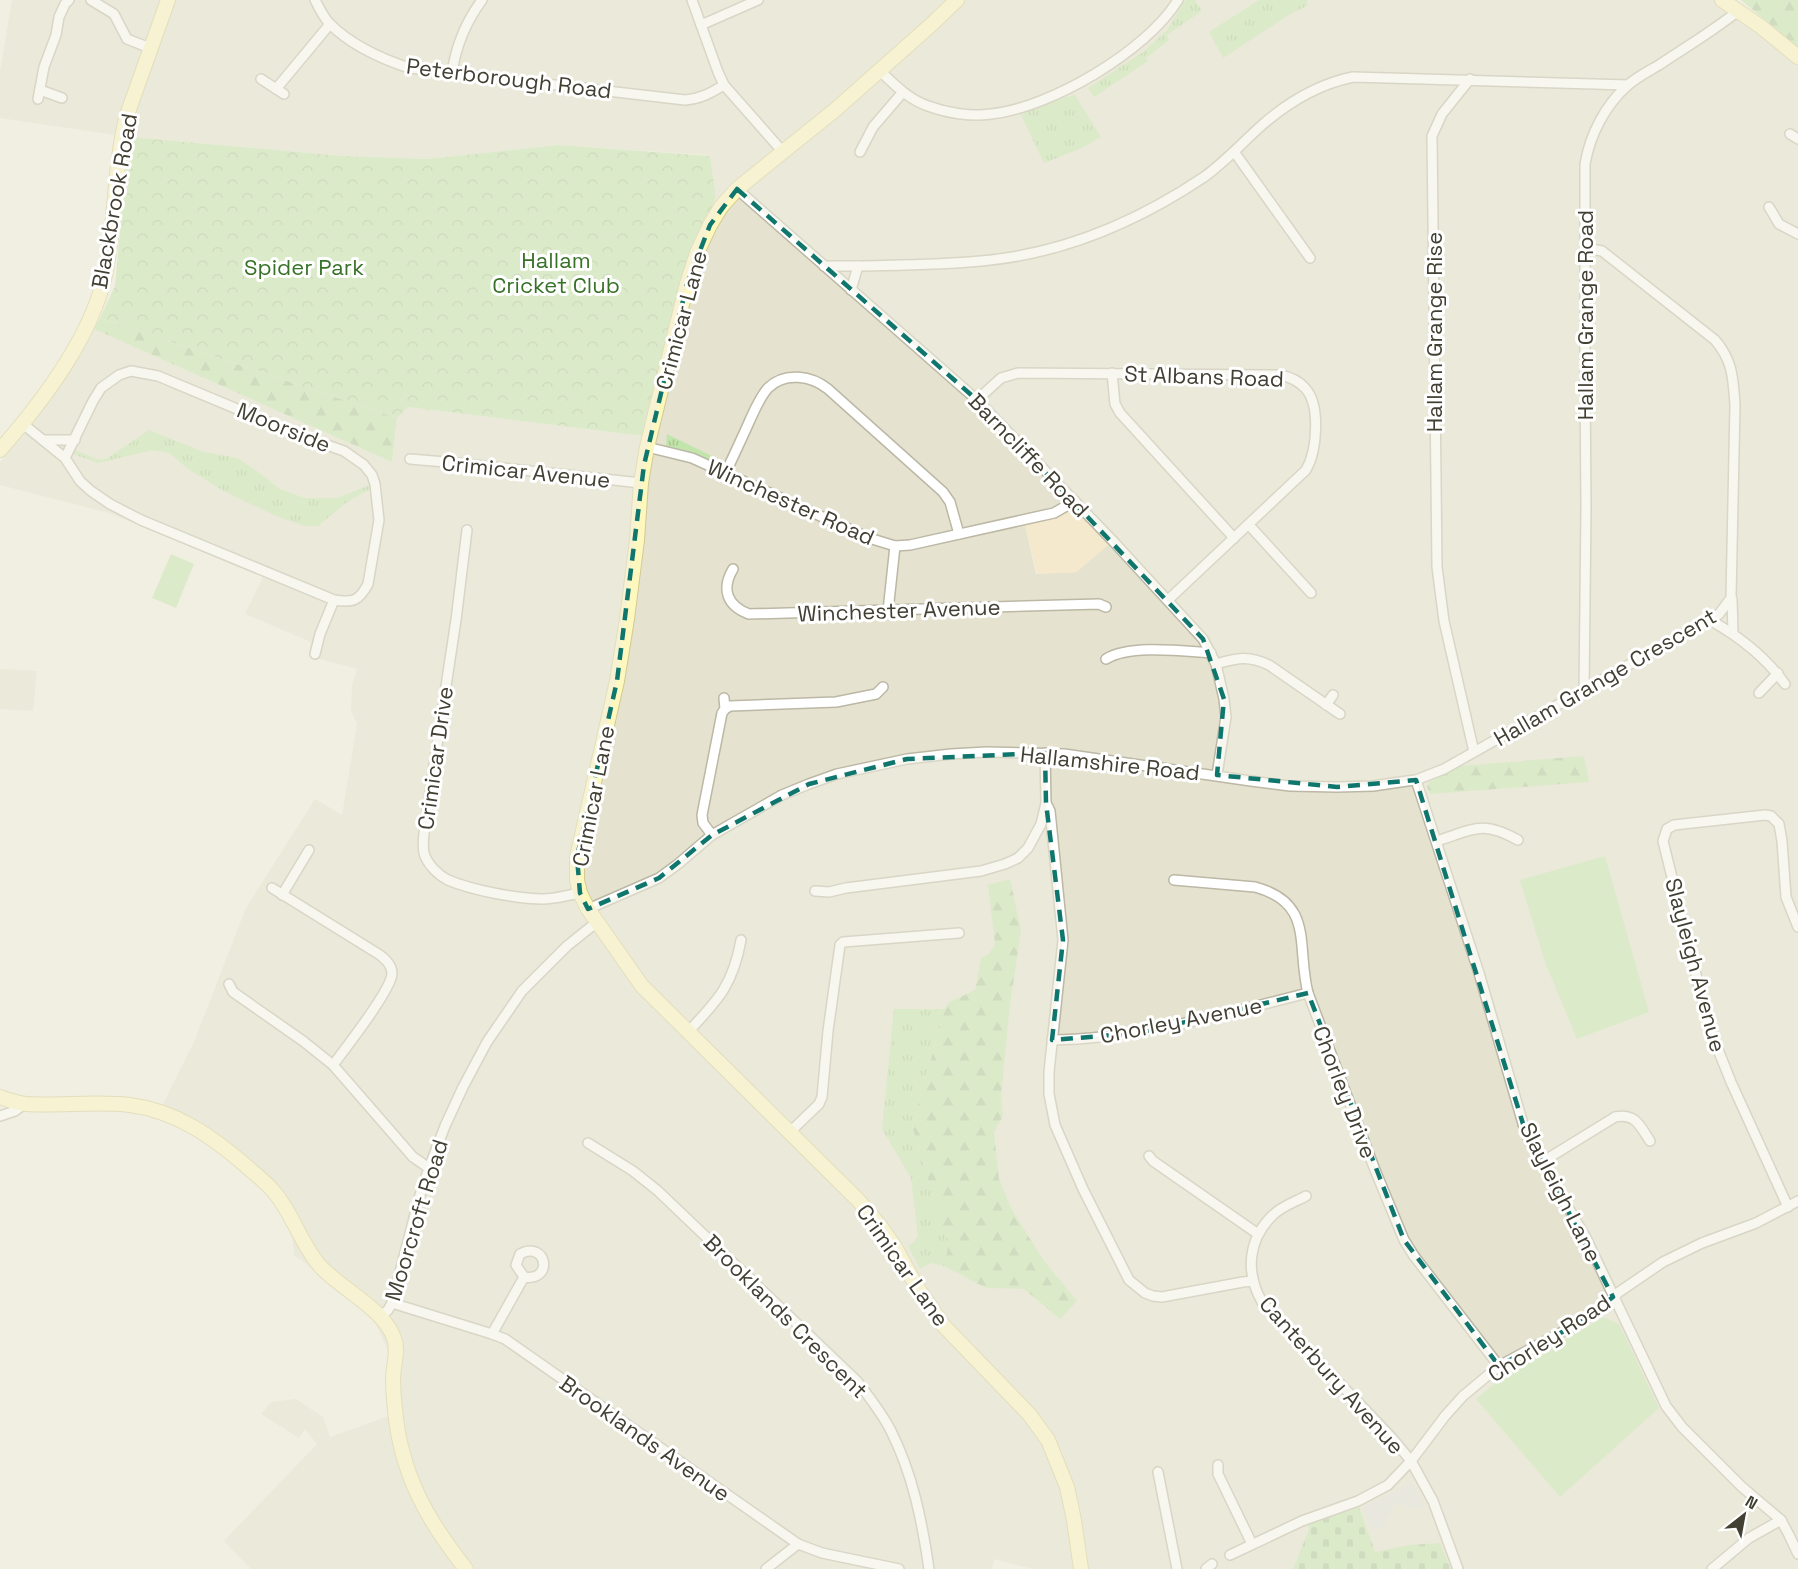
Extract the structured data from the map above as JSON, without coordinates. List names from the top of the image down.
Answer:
{
  "streets": {
    "street": [
      "Peterborough Road",
      "Blackbrook Road",
      "Hallam Grange Road",
      "Crimicar Lane",
      "Hallam Grange Rise",
      "St Albans Road",
      "Moorside",
      "Barncliffe Road",
      "Crimicar Avenue",
      "Winchester Road",
      "Winchester Avenue",
      "Hallam Grange Crescent",
      "Crimicar Drive",
      "Hallamshire Road",
      "Slayleigh Avenue",
      "Chorley Avenue",
      "Chorley Drive",
      "Slayleigh Lane",
      "Moorcroft Road",
      "Brooklands Crescent",
      "Chorley Road",
      "Canterbury Avenue",
      "Brooklands Avenue"
    ]
  },
  "crossings": [
    ["Hallam Grange Road", "Hallam Grange Crescent"],
    ["Crimicar Lane", "Barncliffe Road"],
    ["Crimicar Lane", "Crimicar Avenue"],
    ["Crimicar Lane", "Winchester Road"],
    ["Crimicar Lane", "Crimicar Drive"],
    ["Crimicar Lane", "Hallamshire Road"],
    ["Crimicar Lane", "Moorcroft Road"],
    ["Hallam Grange Rise", "Hallam Grange Crescent"],
    ["St Albans Road", "Barncliffe Road"],
    ["Barncliffe Road", "Winchester Road"],
    ["Barncliffe Road", "Hallamshire Road"],
    ["Hallam Grange Crescent", "Hallamshire Road"],
    ["Hallam Grange Crescent", "Slayleigh Lane"],
    ["Hallamshire Road", "Slayleigh Lane"],
    ["Slayleigh Avenue", "Chorley Road"],
    ["Chorley Avenue", "Chorley Drive"],
    ["Chorley Drive", "Chorley Road"],
    ["Slayleigh Lane", "Chorley Road"],
    ["Moorcroft Road", "Brooklands Avenue"],
    ["Chorley Road", "Canterbury Avenue"]
  ],
  "parks": ["Hallam Cricket Club", "Spider Park"],
  "north": "top right"
}
